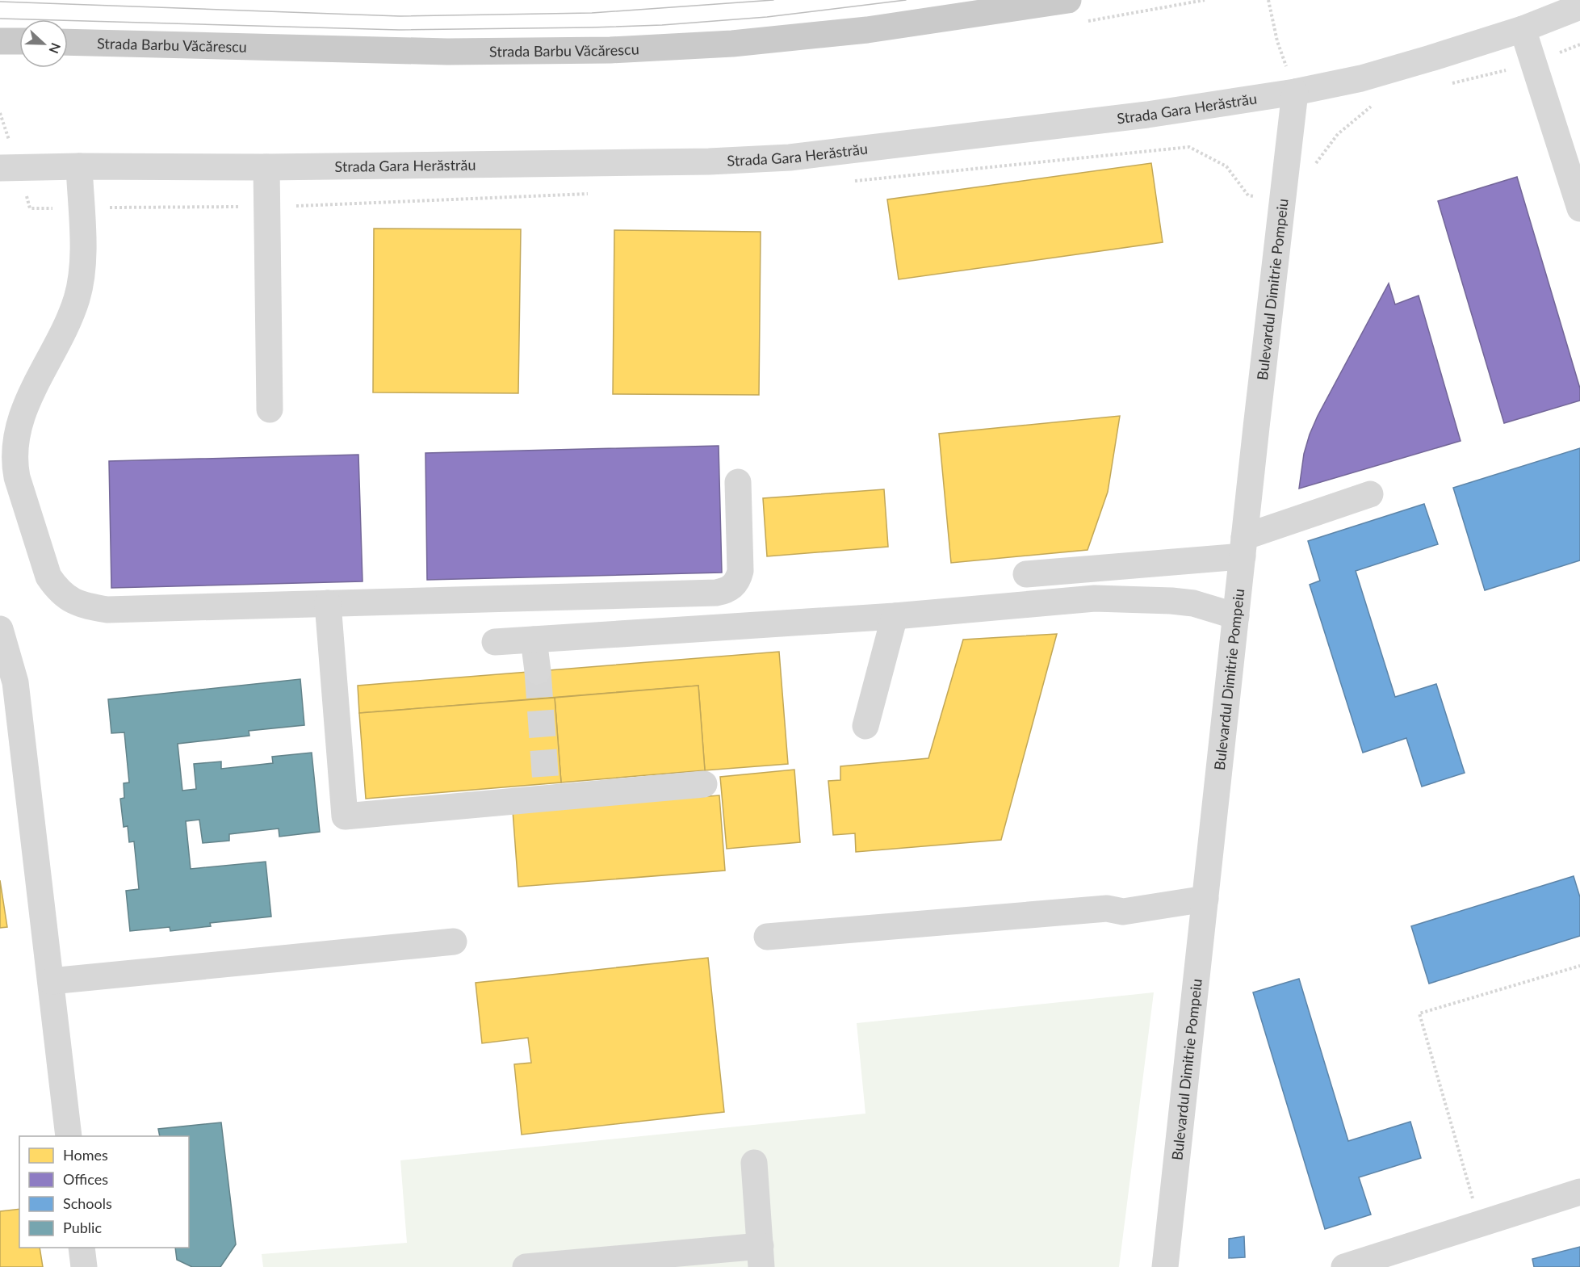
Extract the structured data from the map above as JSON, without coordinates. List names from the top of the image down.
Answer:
{
  "streets": {
    "main road": ["Strada Barbu Văcărescu"],
    "street": ["Strada Gara Herăstrău", "Bulevardul Dimitrie Pompeiu"]
  },
  "crossings": [
    ["Strada Gara Herăstrău", "Bulevardul Dimitrie Pompeiu"]
  ],
  "legend": [
    "Homes",
    "Offices",
    "Schools",
    "Public"
  ],
  "north": "right"
}
